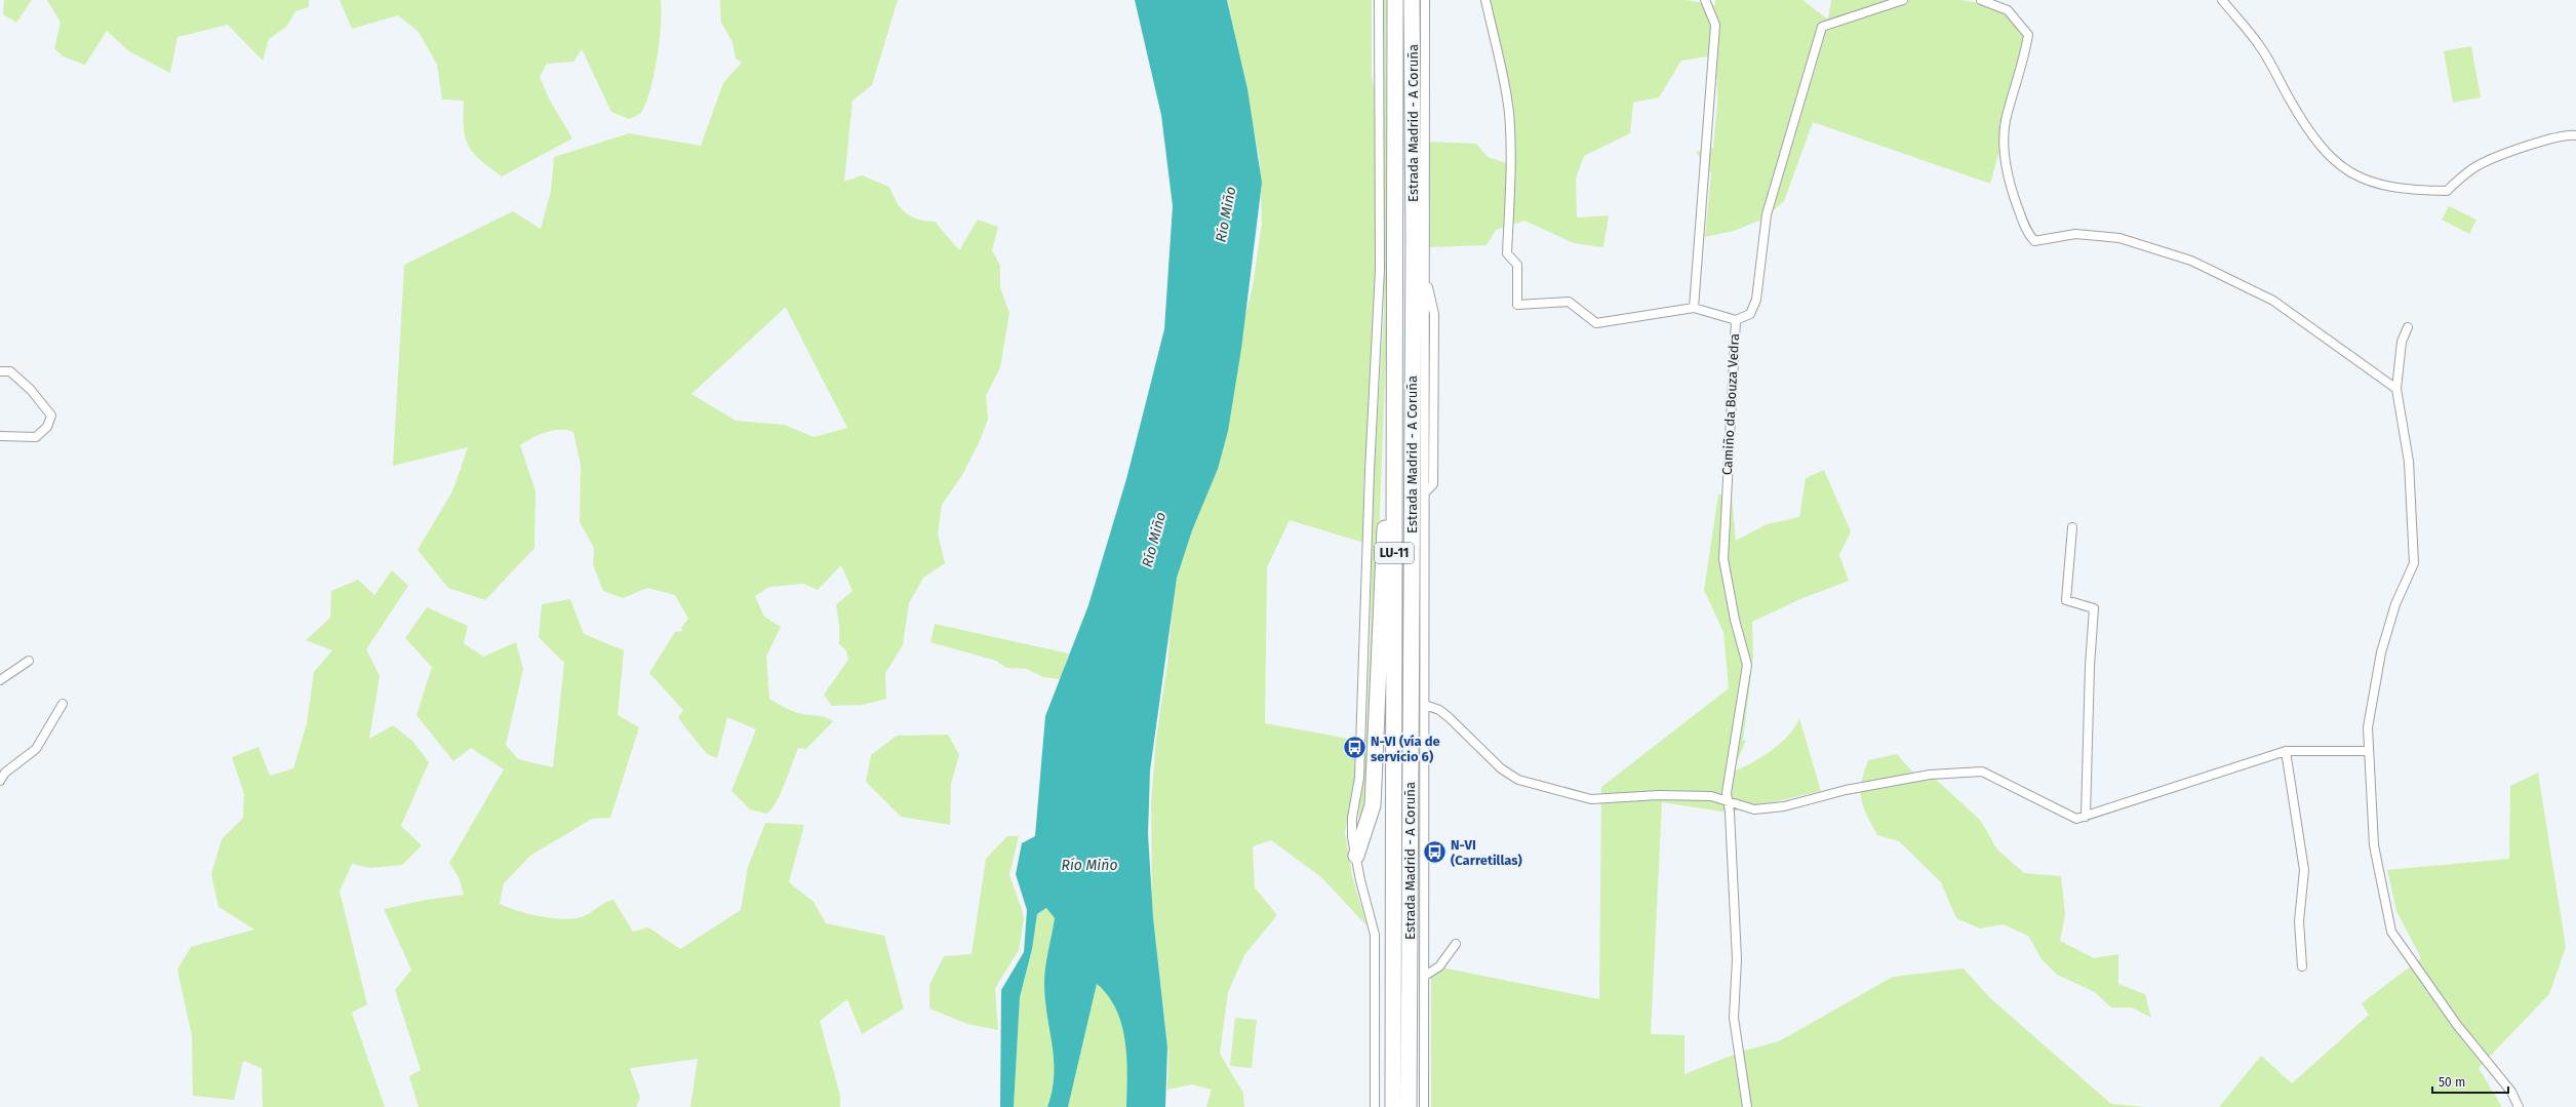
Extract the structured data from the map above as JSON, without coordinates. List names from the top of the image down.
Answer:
{
  "streets": {
    "highway": ["Estrada Madrid - A Coruña", "LU-11"],
    "street": ["Camiño da Bouza Vedra"]
  },
  "water": ["Río Miño"],
  "places": {
    "bus stop": ["N-VI (vía de servicio 6)", "N-VI (Carretillas)"]
  },
  "scale_bar": "50 m"
}
